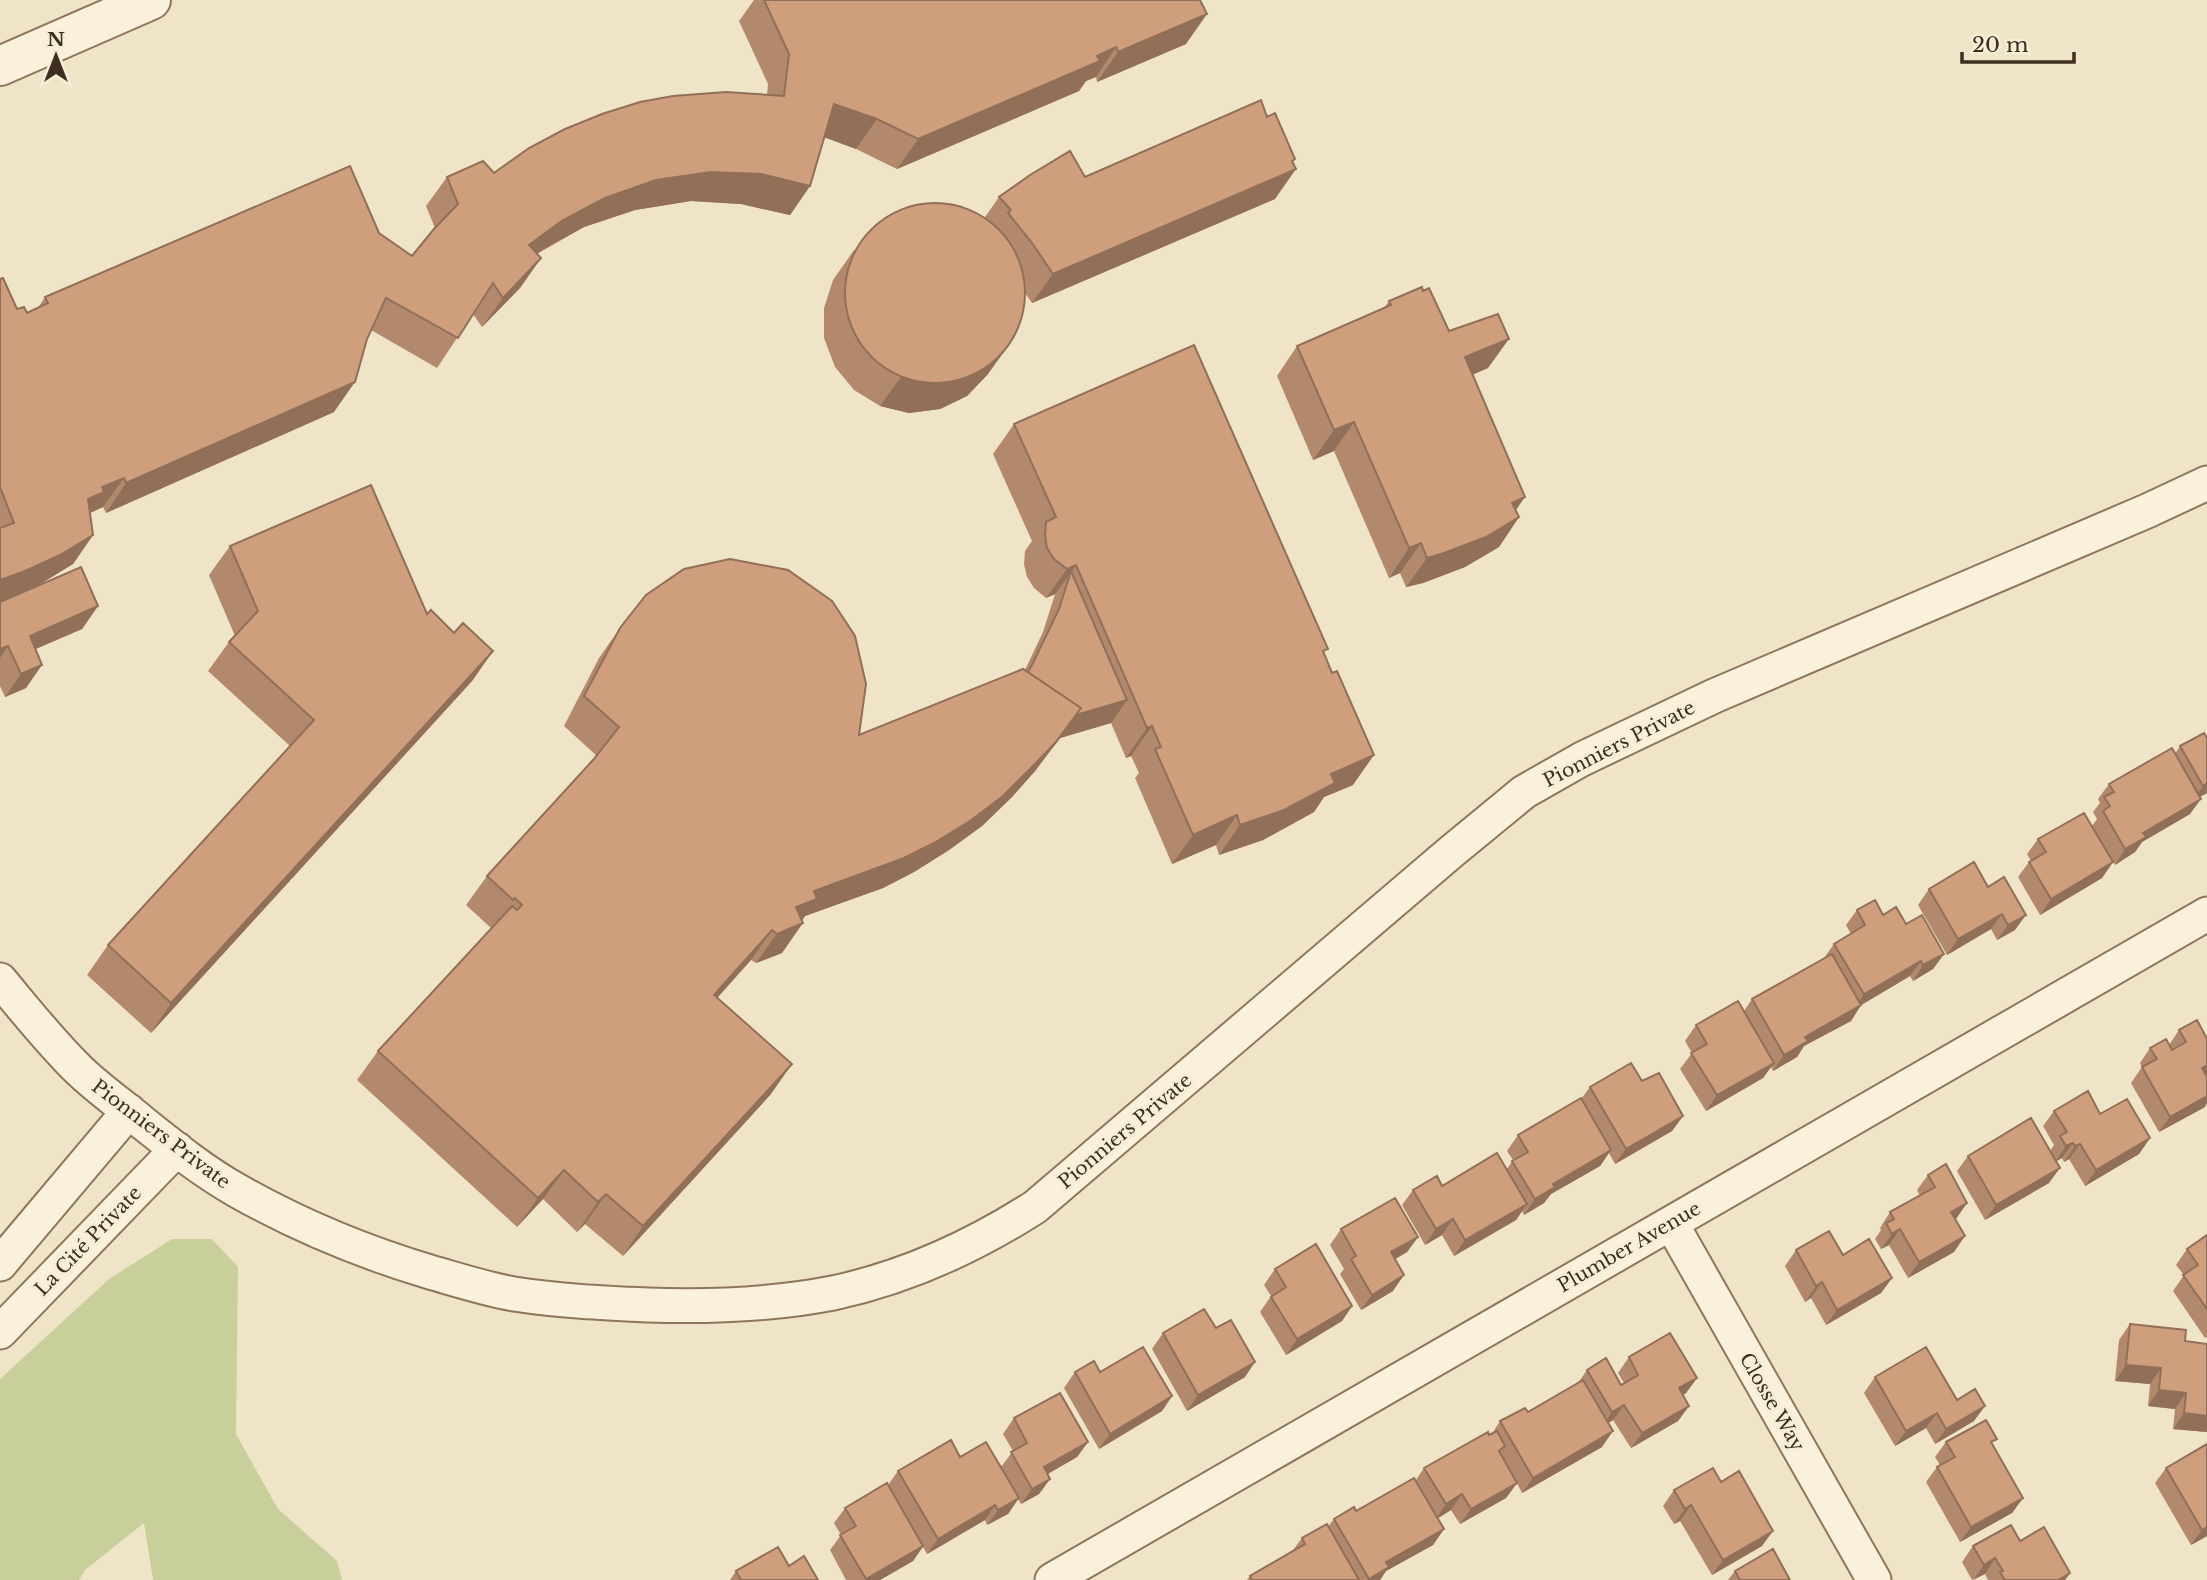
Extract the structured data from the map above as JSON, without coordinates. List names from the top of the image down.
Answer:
{
  "streets": {
    "street": [
      "Pionniers Private",
      "La Cité Private",
      "Plumber Avenue",
      "Closse Way"
    ]
  },
  "crossings": [
    ["Pionniers Private", "La Cité Private"],
    ["Plumber Avenue", "Closse Way"]
  ],
  "scale_bar": "20 m",
  "north": "top"
}
